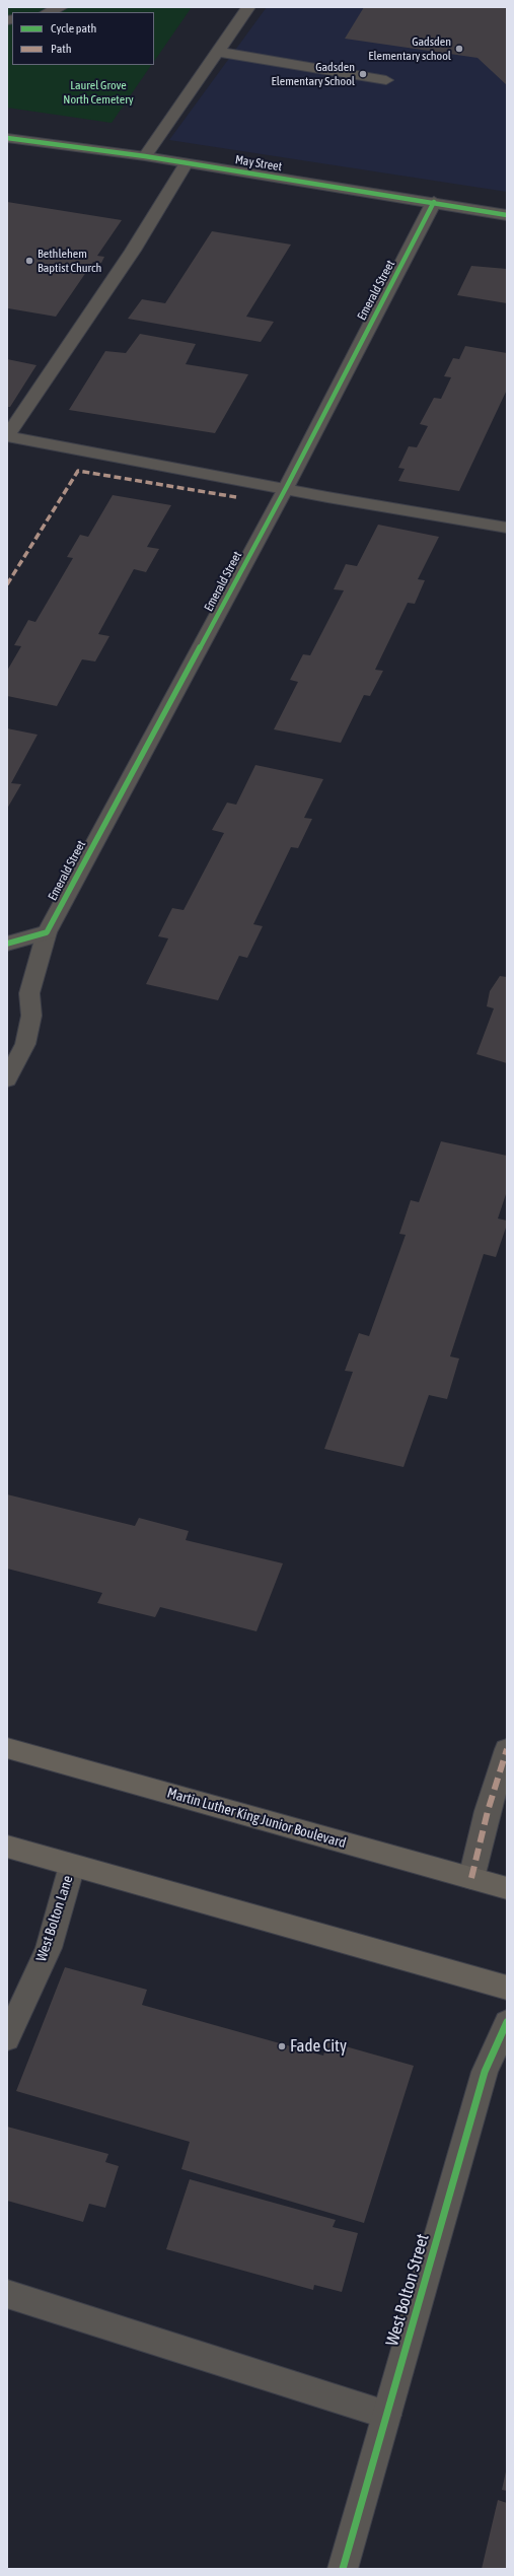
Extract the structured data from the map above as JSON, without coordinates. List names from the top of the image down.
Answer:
{
  "streets": {
    "main road": ["Martin Luther King Junior Boulevard"],
    "street": [
      "May Street",
      "Emerald Street",
      "West Bolton Lane",
      "West Bolton Street"
    ]
  },
  "crossings": [
    ["May Street", "Emerald Street"]
  ],
  "parks": ["Laurel Grove North Cemetery"],
  "places": [
    "Gadsden Elementary school",
    "Gadsden Elementary School",
    "Bethlehem Baptist Church",
    "Fade City"
  ],
  "legend": ["Cycle path", "Path"]
}
